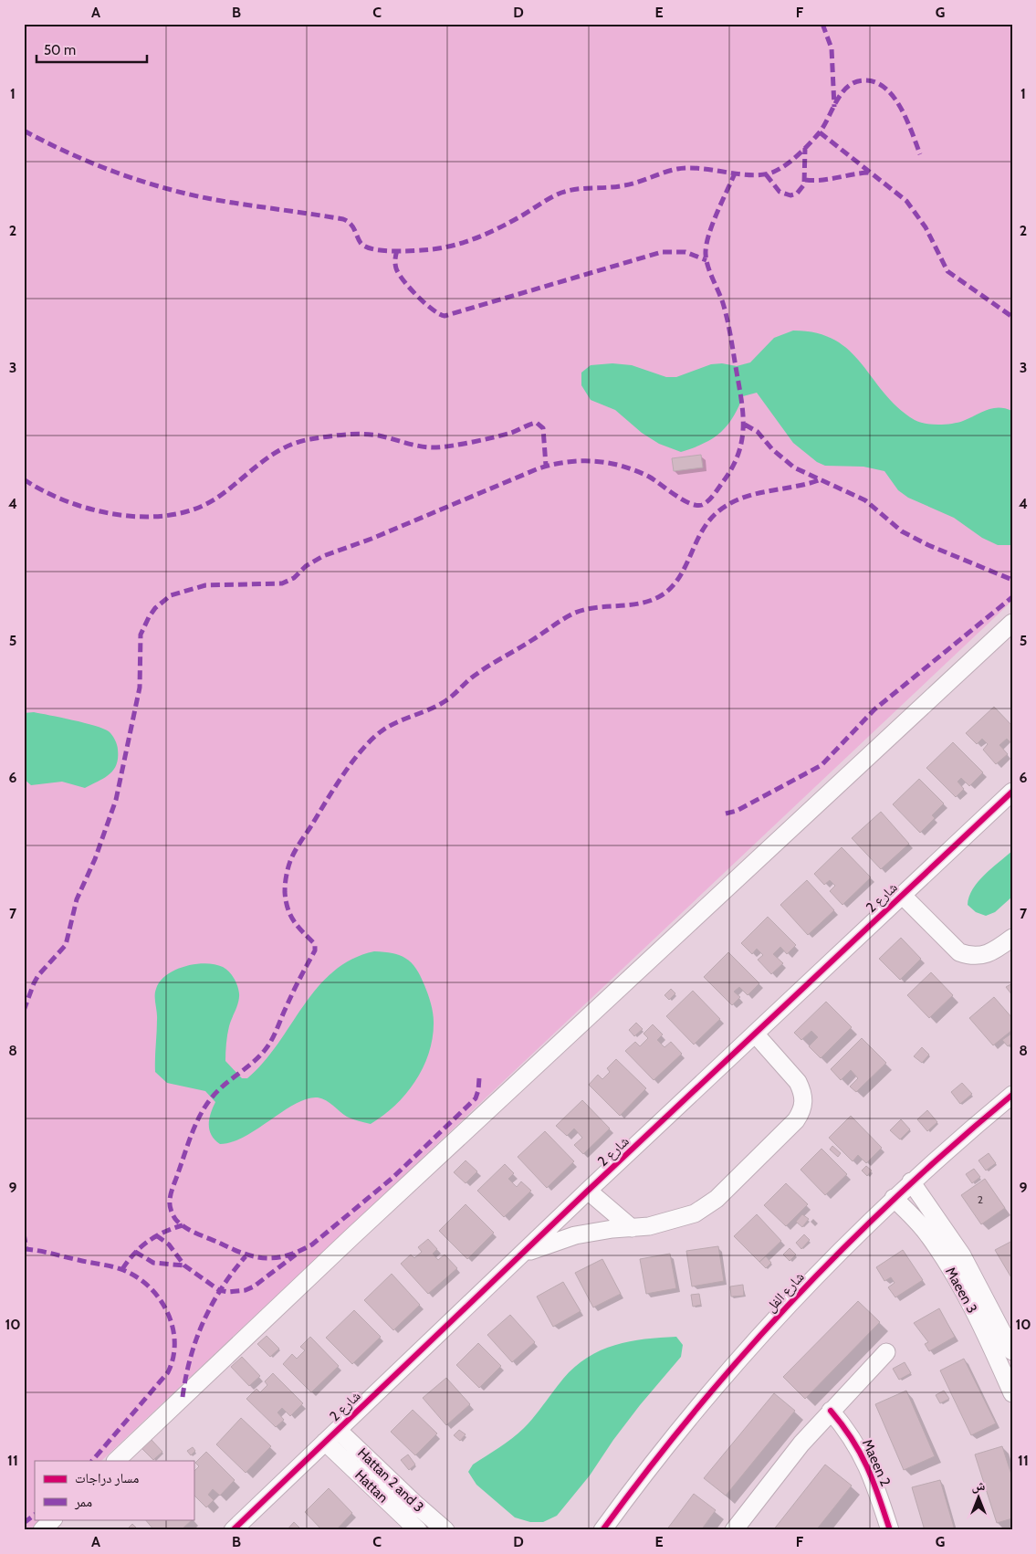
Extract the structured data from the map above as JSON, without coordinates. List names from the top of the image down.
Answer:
{
  "streets": {
    "street": [
      "شارع 2",
      "Maeen 3",
      "شارع الفل",
      "Maeen 2",
      "Hattan 2 and 3",
      "Hattan"
    ]
  },
  "crossings": [
    ["شارع 2", "Hattan 2 and 3"],
    ["شارع 2", "Hattan"],
    ["Maeen 3", "شارع الفل"]
  ],
  "house_numbers": ["2"],
  "legend": ["مسار دراجات", "ممر"],
  "scale_bar": "50 m",
  "north": "top",
  "grid": {
    "columns": [
      "A",
      "B",
      "C",
      "D",
      "E",
      "F",
      "G"
    ],
    "rows": [
      "1",
      "2",
      "3",
      "4",
      "5",
      "6",
      "7",
      "8",
      "9",
      "10",
      "11"
    ]
  }
}
